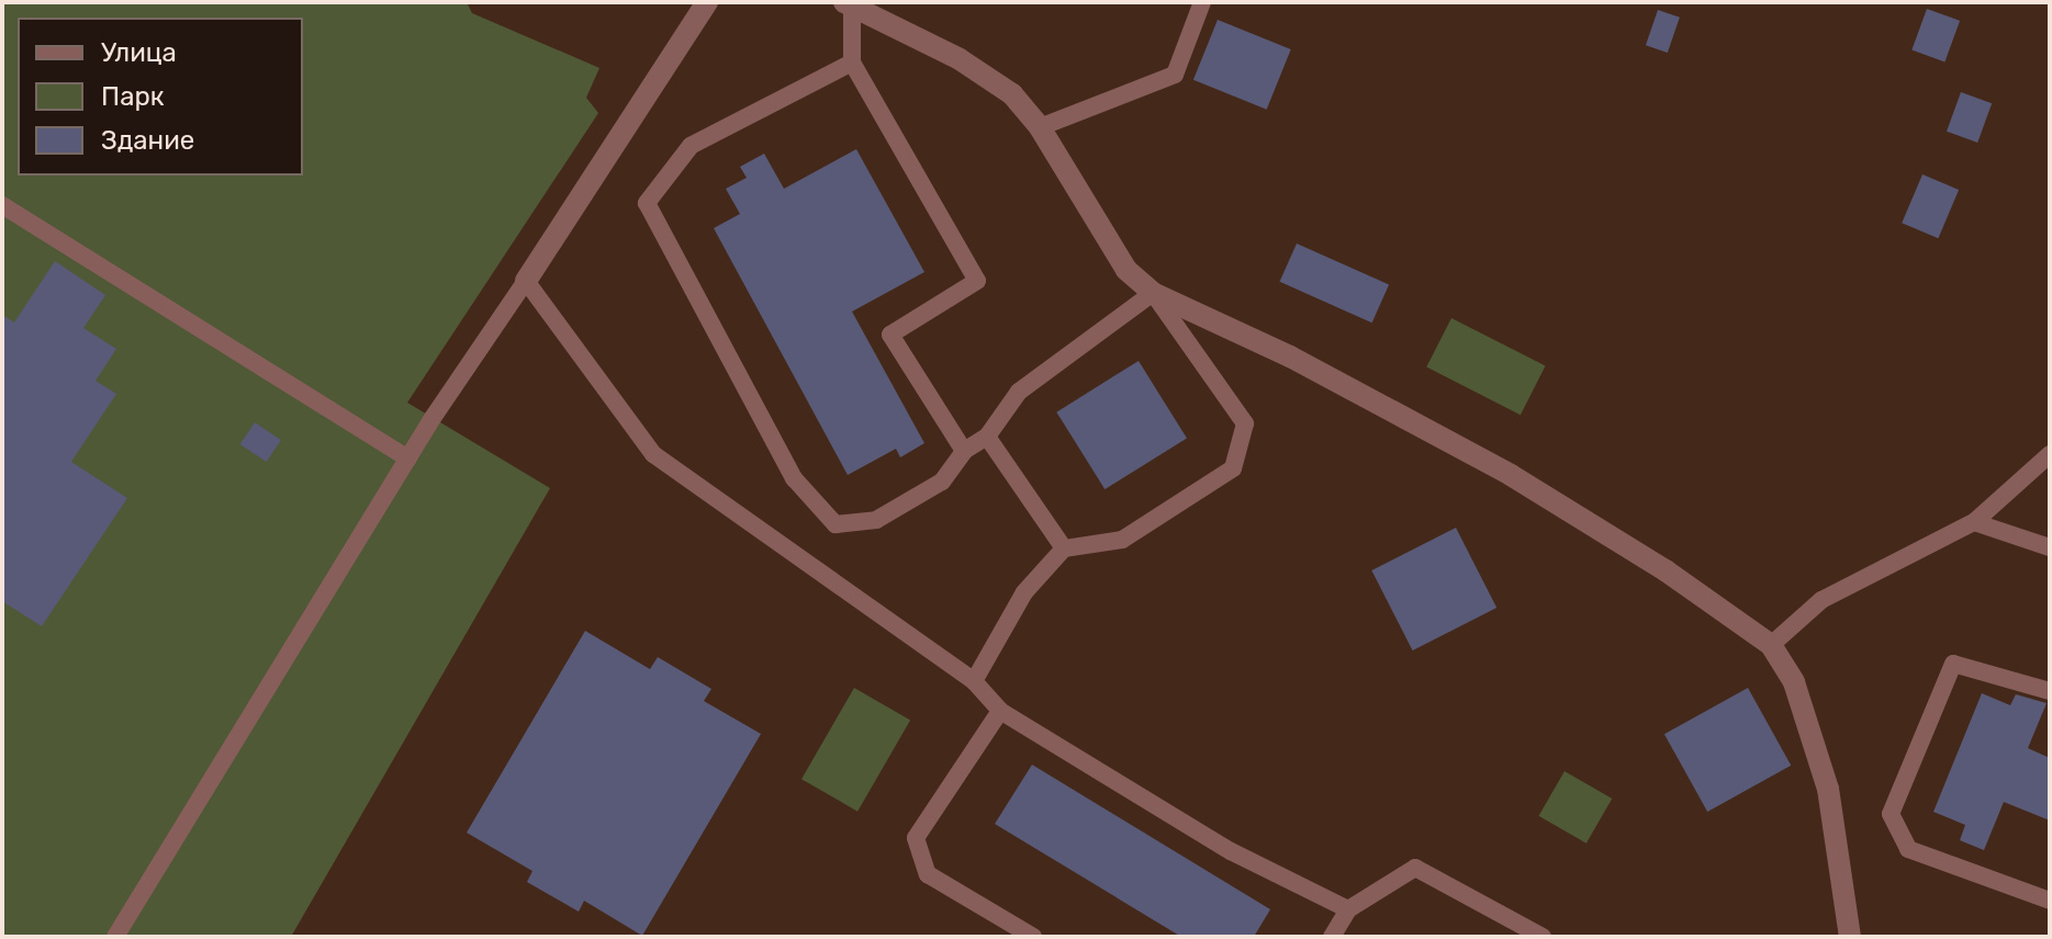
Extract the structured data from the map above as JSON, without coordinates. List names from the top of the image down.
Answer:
{
  "legend": ["Улица", "Парк", "Здание"]
}
